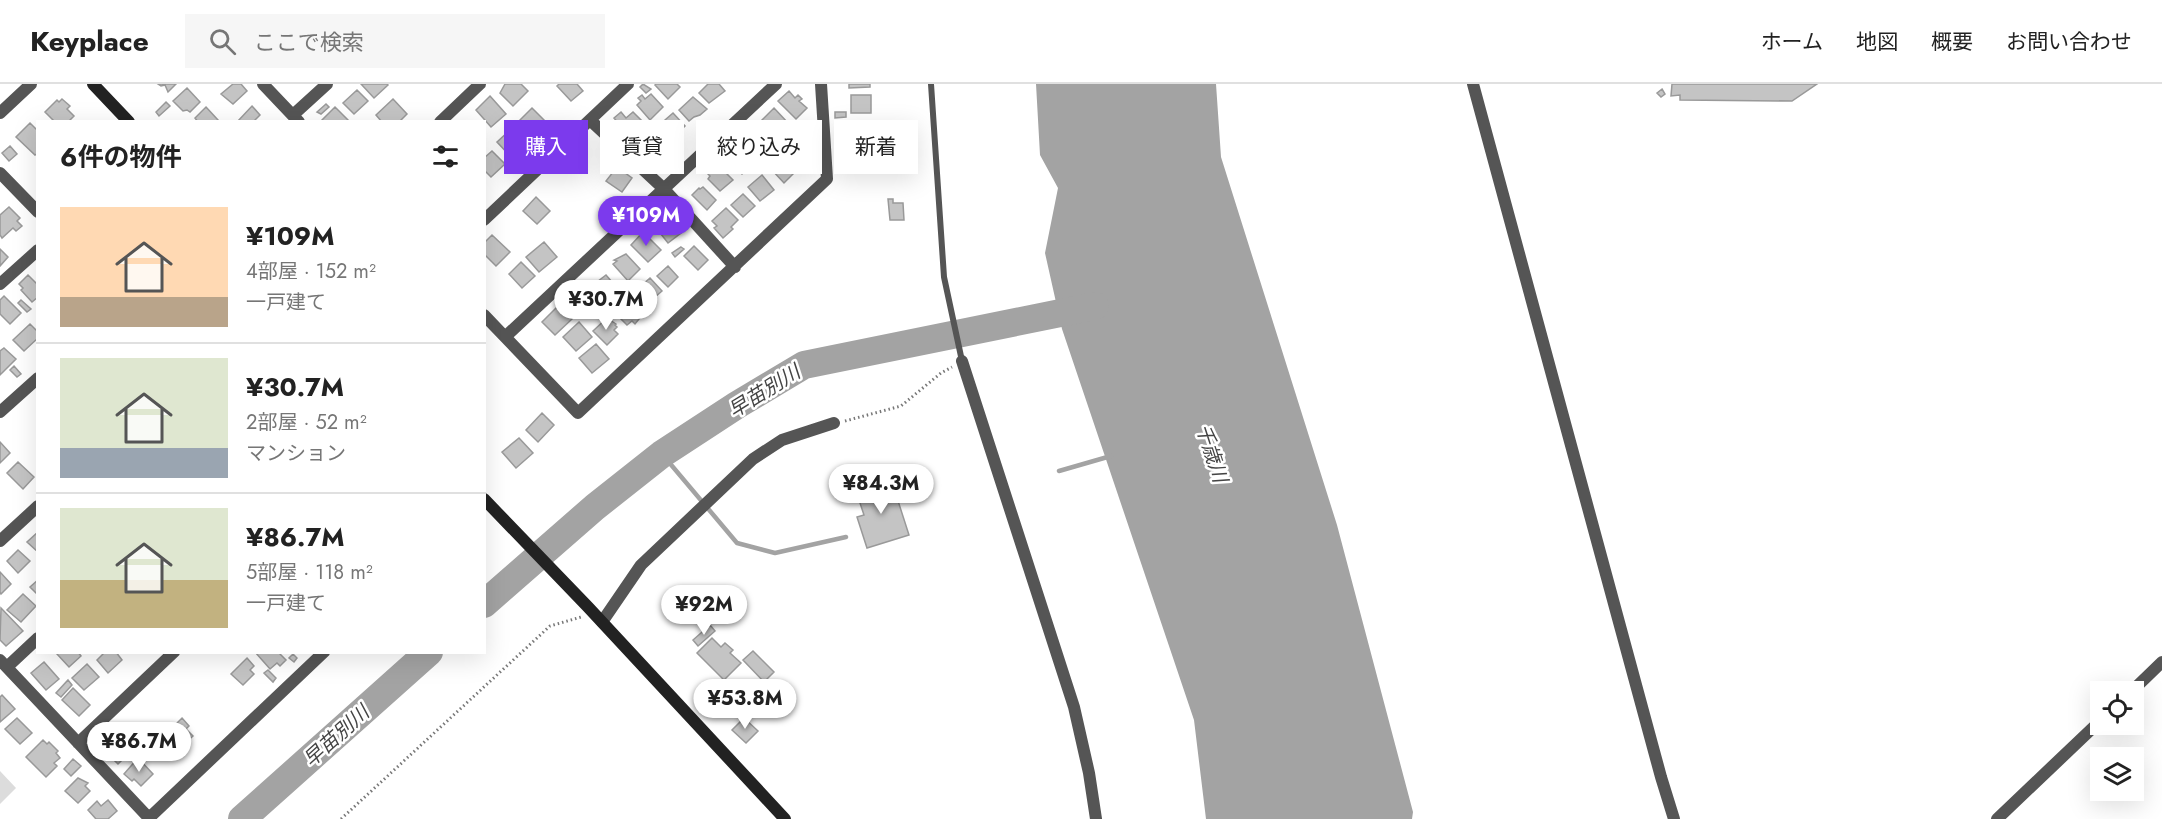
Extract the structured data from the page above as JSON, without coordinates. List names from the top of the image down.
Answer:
{
  "water": ["早苗別川", "千歳川"],
  "page": {
    "header": "Keyplace",
    "search": "ここで検索",
    "nav": [
      "ホーム",
      "地図",
      "概要",
      "お問い合わせ"
    ],
    "chip": [
      "購入",
      "賃貸",
      "絞り込み",
      "新着"
    ],
    "heading": "6件の物件",
    "list": [
      {
        "name": "¥109M",
        "note": "4部屋 · 152 m² · 一戸建て"
      },
      {
        "name": "¥30.7M",
        "note": "2部屋 · 52 m² · マンション"
      },
      {
        "name": "¥86.7M",
        "note": "5部屋 · 118 m² · 一戸建て"
      }
    ],
    "price": [
      "¥109M",
      "¥30.7M",
      "¥84.3M",
      "¥92M",
      "¥53.8M",
      "¥86.7M"
    ]
  }
}
